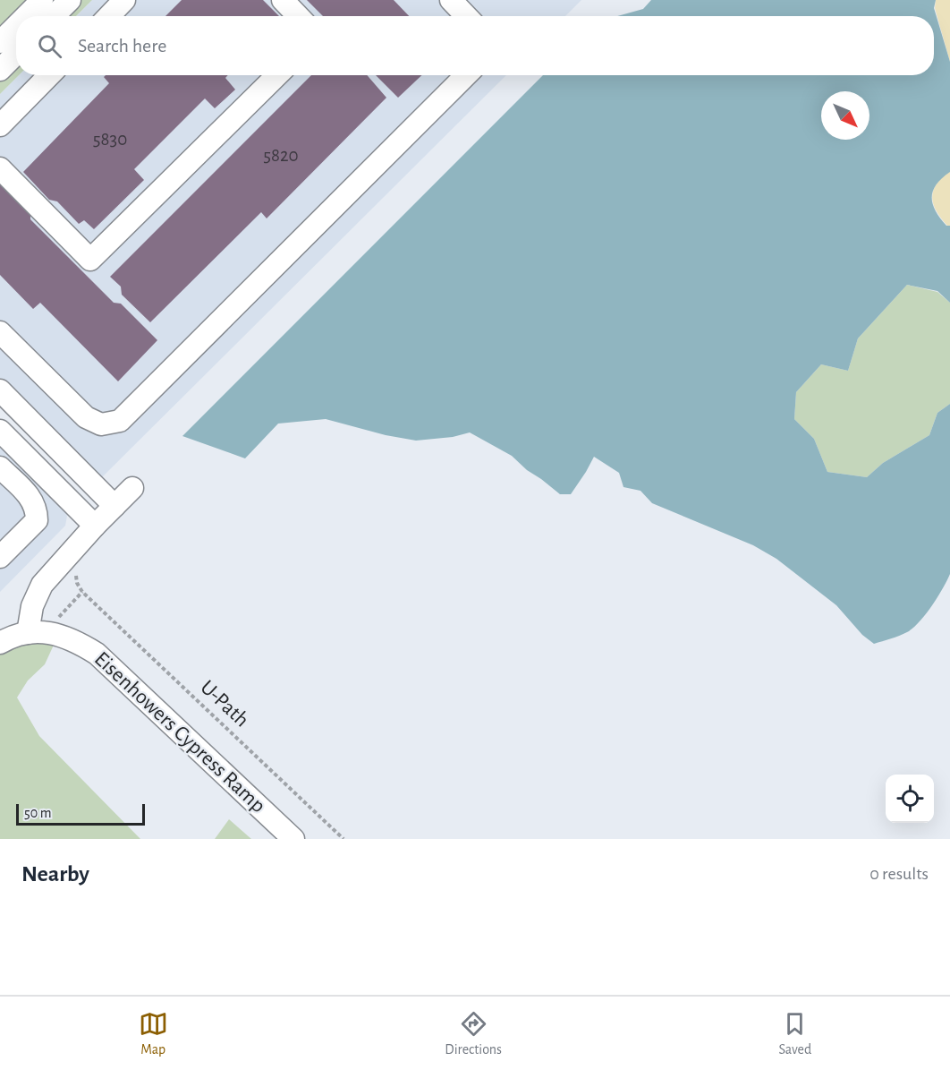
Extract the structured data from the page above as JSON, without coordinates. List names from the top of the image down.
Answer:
{
  "streets": {
    "street": ["Eisenhowers Cypress Ramp"],
    "path": ["U-Path"]
  },
  "house_numbers": ["5830", "5820"],
  "scale_bar": "50 m",
  "north": "bottom right",
  "page": {
    "search": "Search here",
    "scale": "50 m",
    "heading": ["Nearby", "0 results"],
    "nav": ["Map", "Directions", "Saved"]
  }
}
